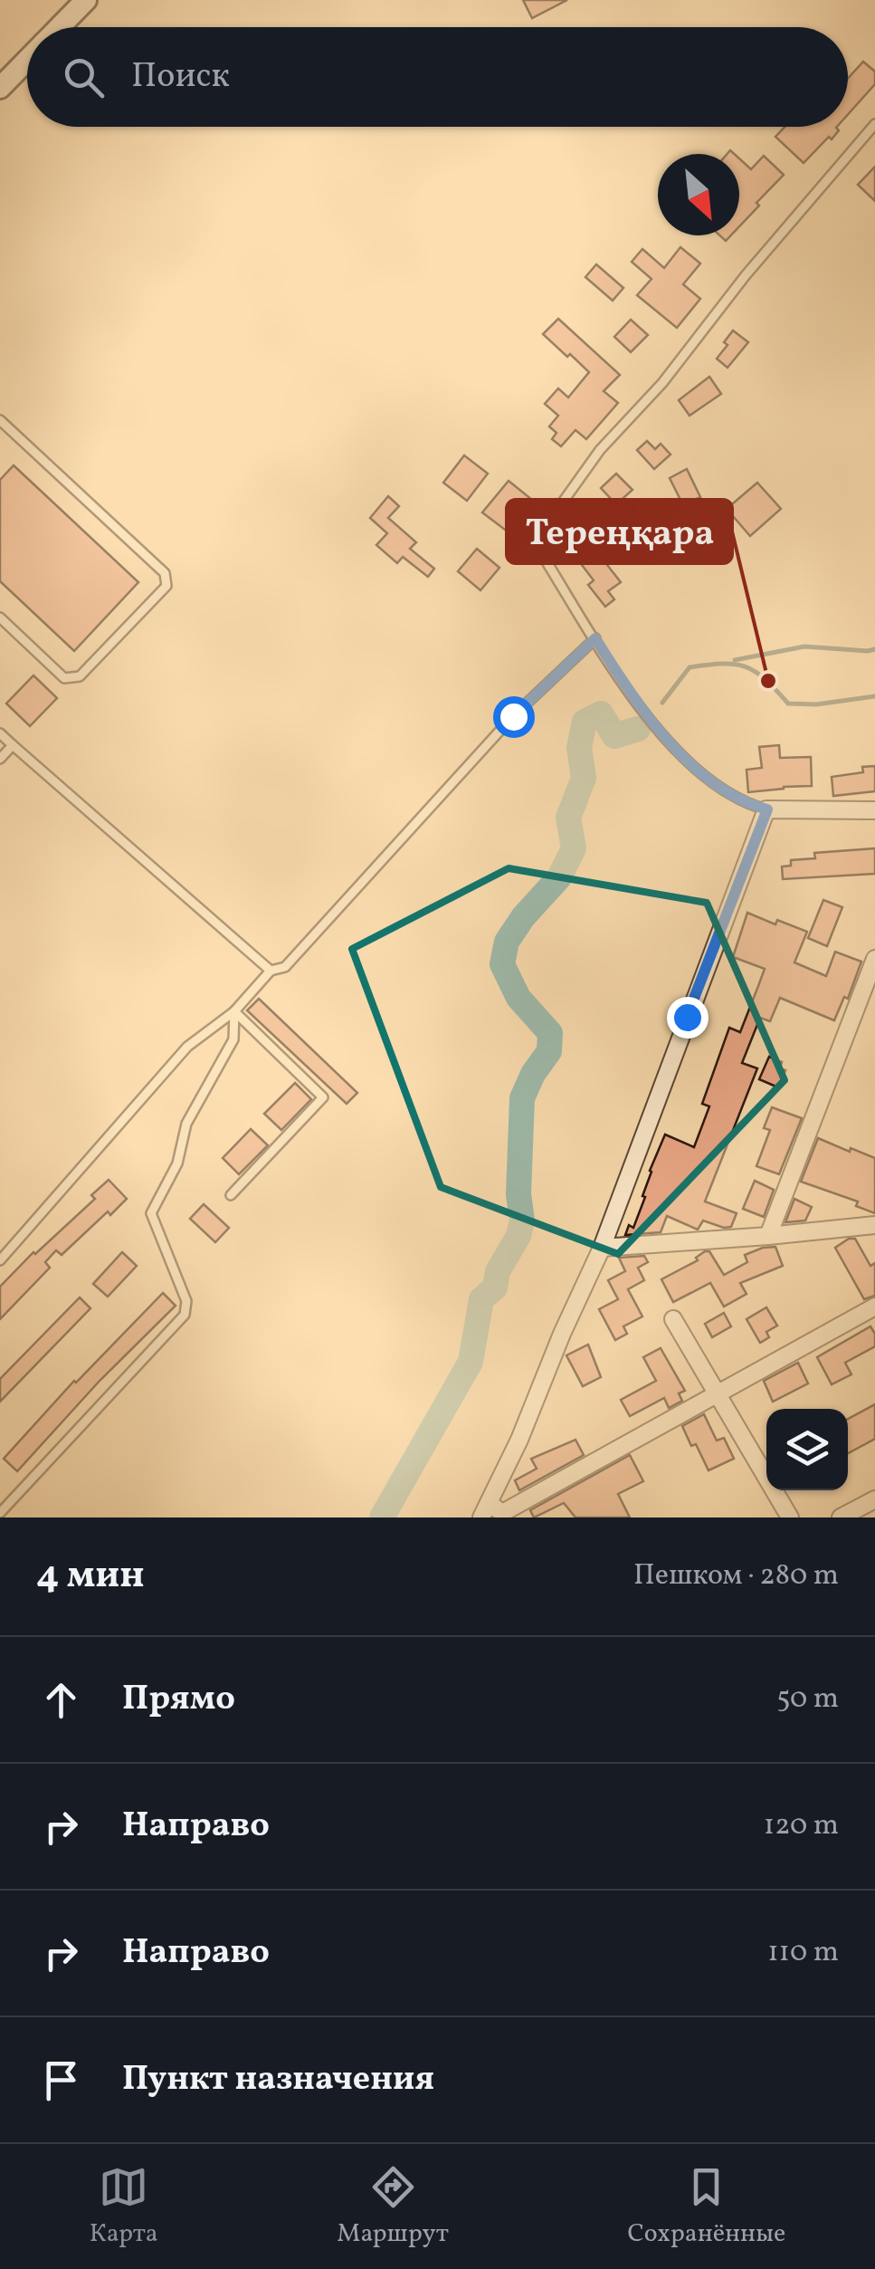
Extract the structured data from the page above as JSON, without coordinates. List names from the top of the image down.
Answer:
{
  "places": ["Тереңқара"],
  "north": "bottom right",
  "page": {
    "search": "Поиск",
    "heading": ["4 мин", "Пешком · 280 m"],
    "list": [
      ["Прямо", "50 m"],
      ["Направо", "120 m"],
      ["Направо", "110 m"],
      "Пункт назначения"
    ],
    "nav": ["Карта", "Маршрут", "Сохранённые"]
  }
}
